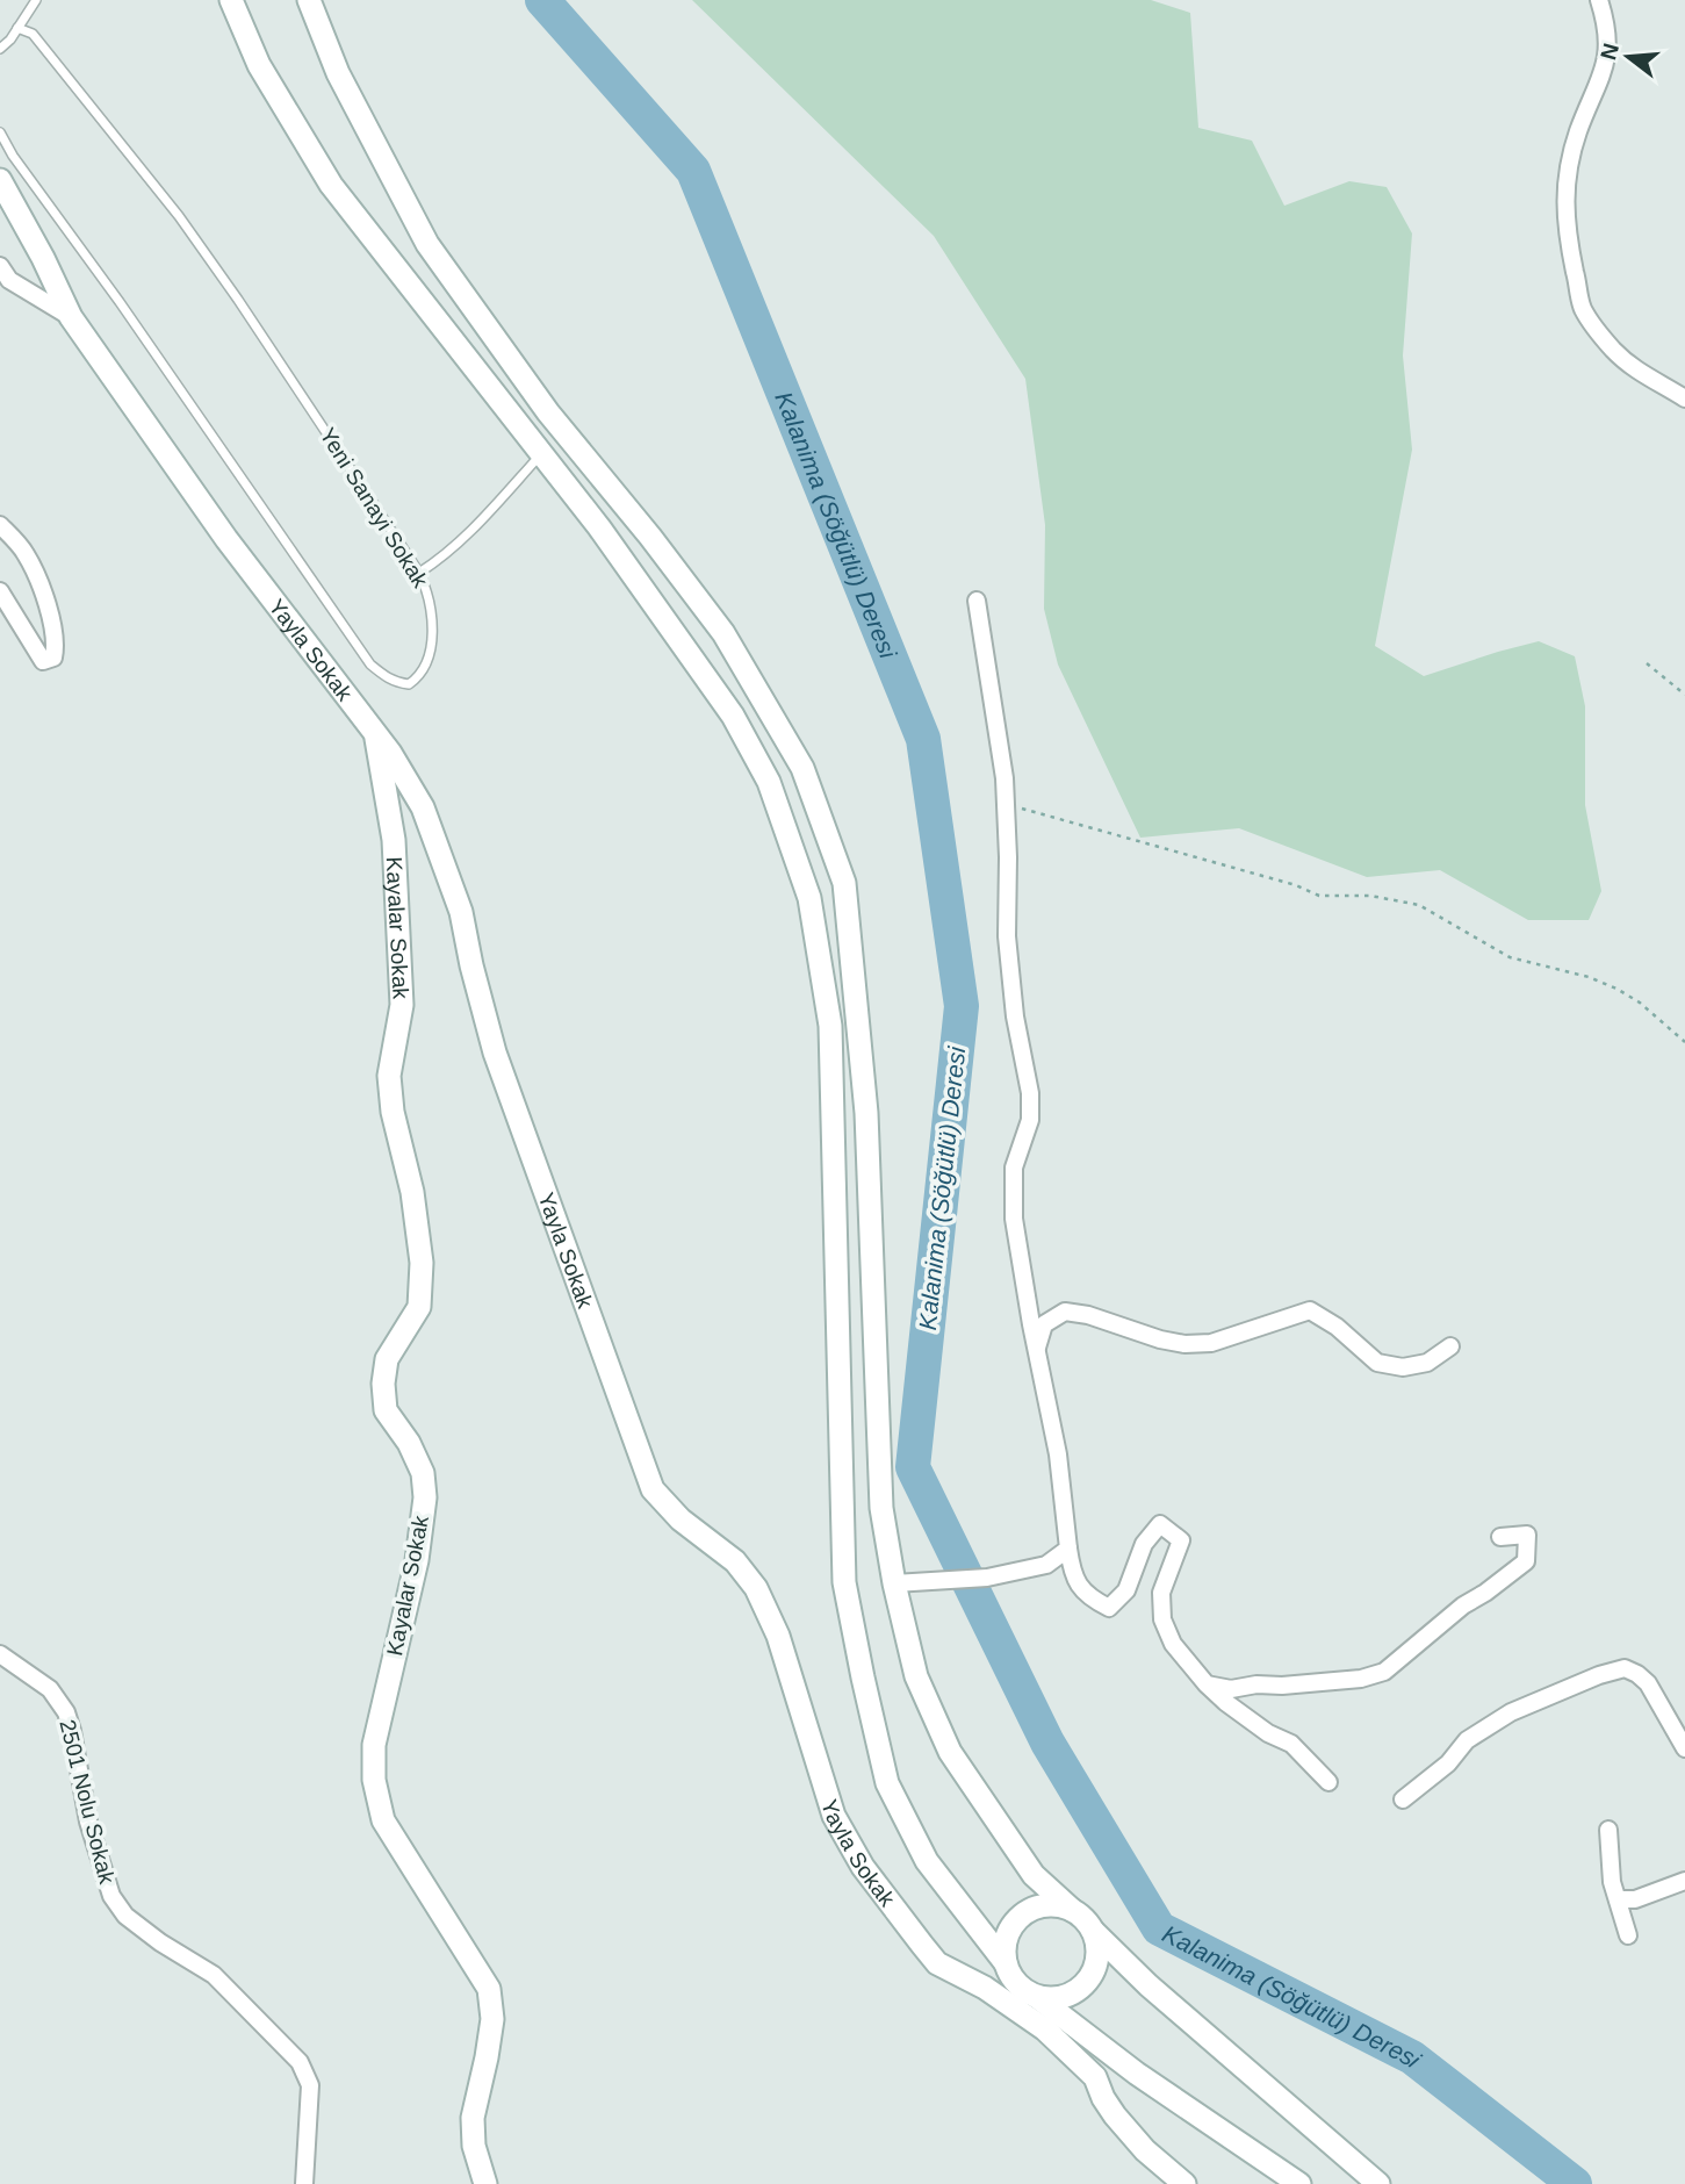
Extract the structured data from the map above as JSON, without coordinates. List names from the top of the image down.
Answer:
{
  "streets": {
    "main road": ["Yayla Sokak", "Kayalar Sokak"],
    "street": ["2501 Nolu Sokak"],
    "lane": ["Yeni Sanayi Sokak"]
  },
  "crossings": [
    ["Yayla Sokak", "Kayalar Sokak"]
  ],
  "water": ["Kalanima (Söğütlü) Deresi"],
  "north": "left"
}
